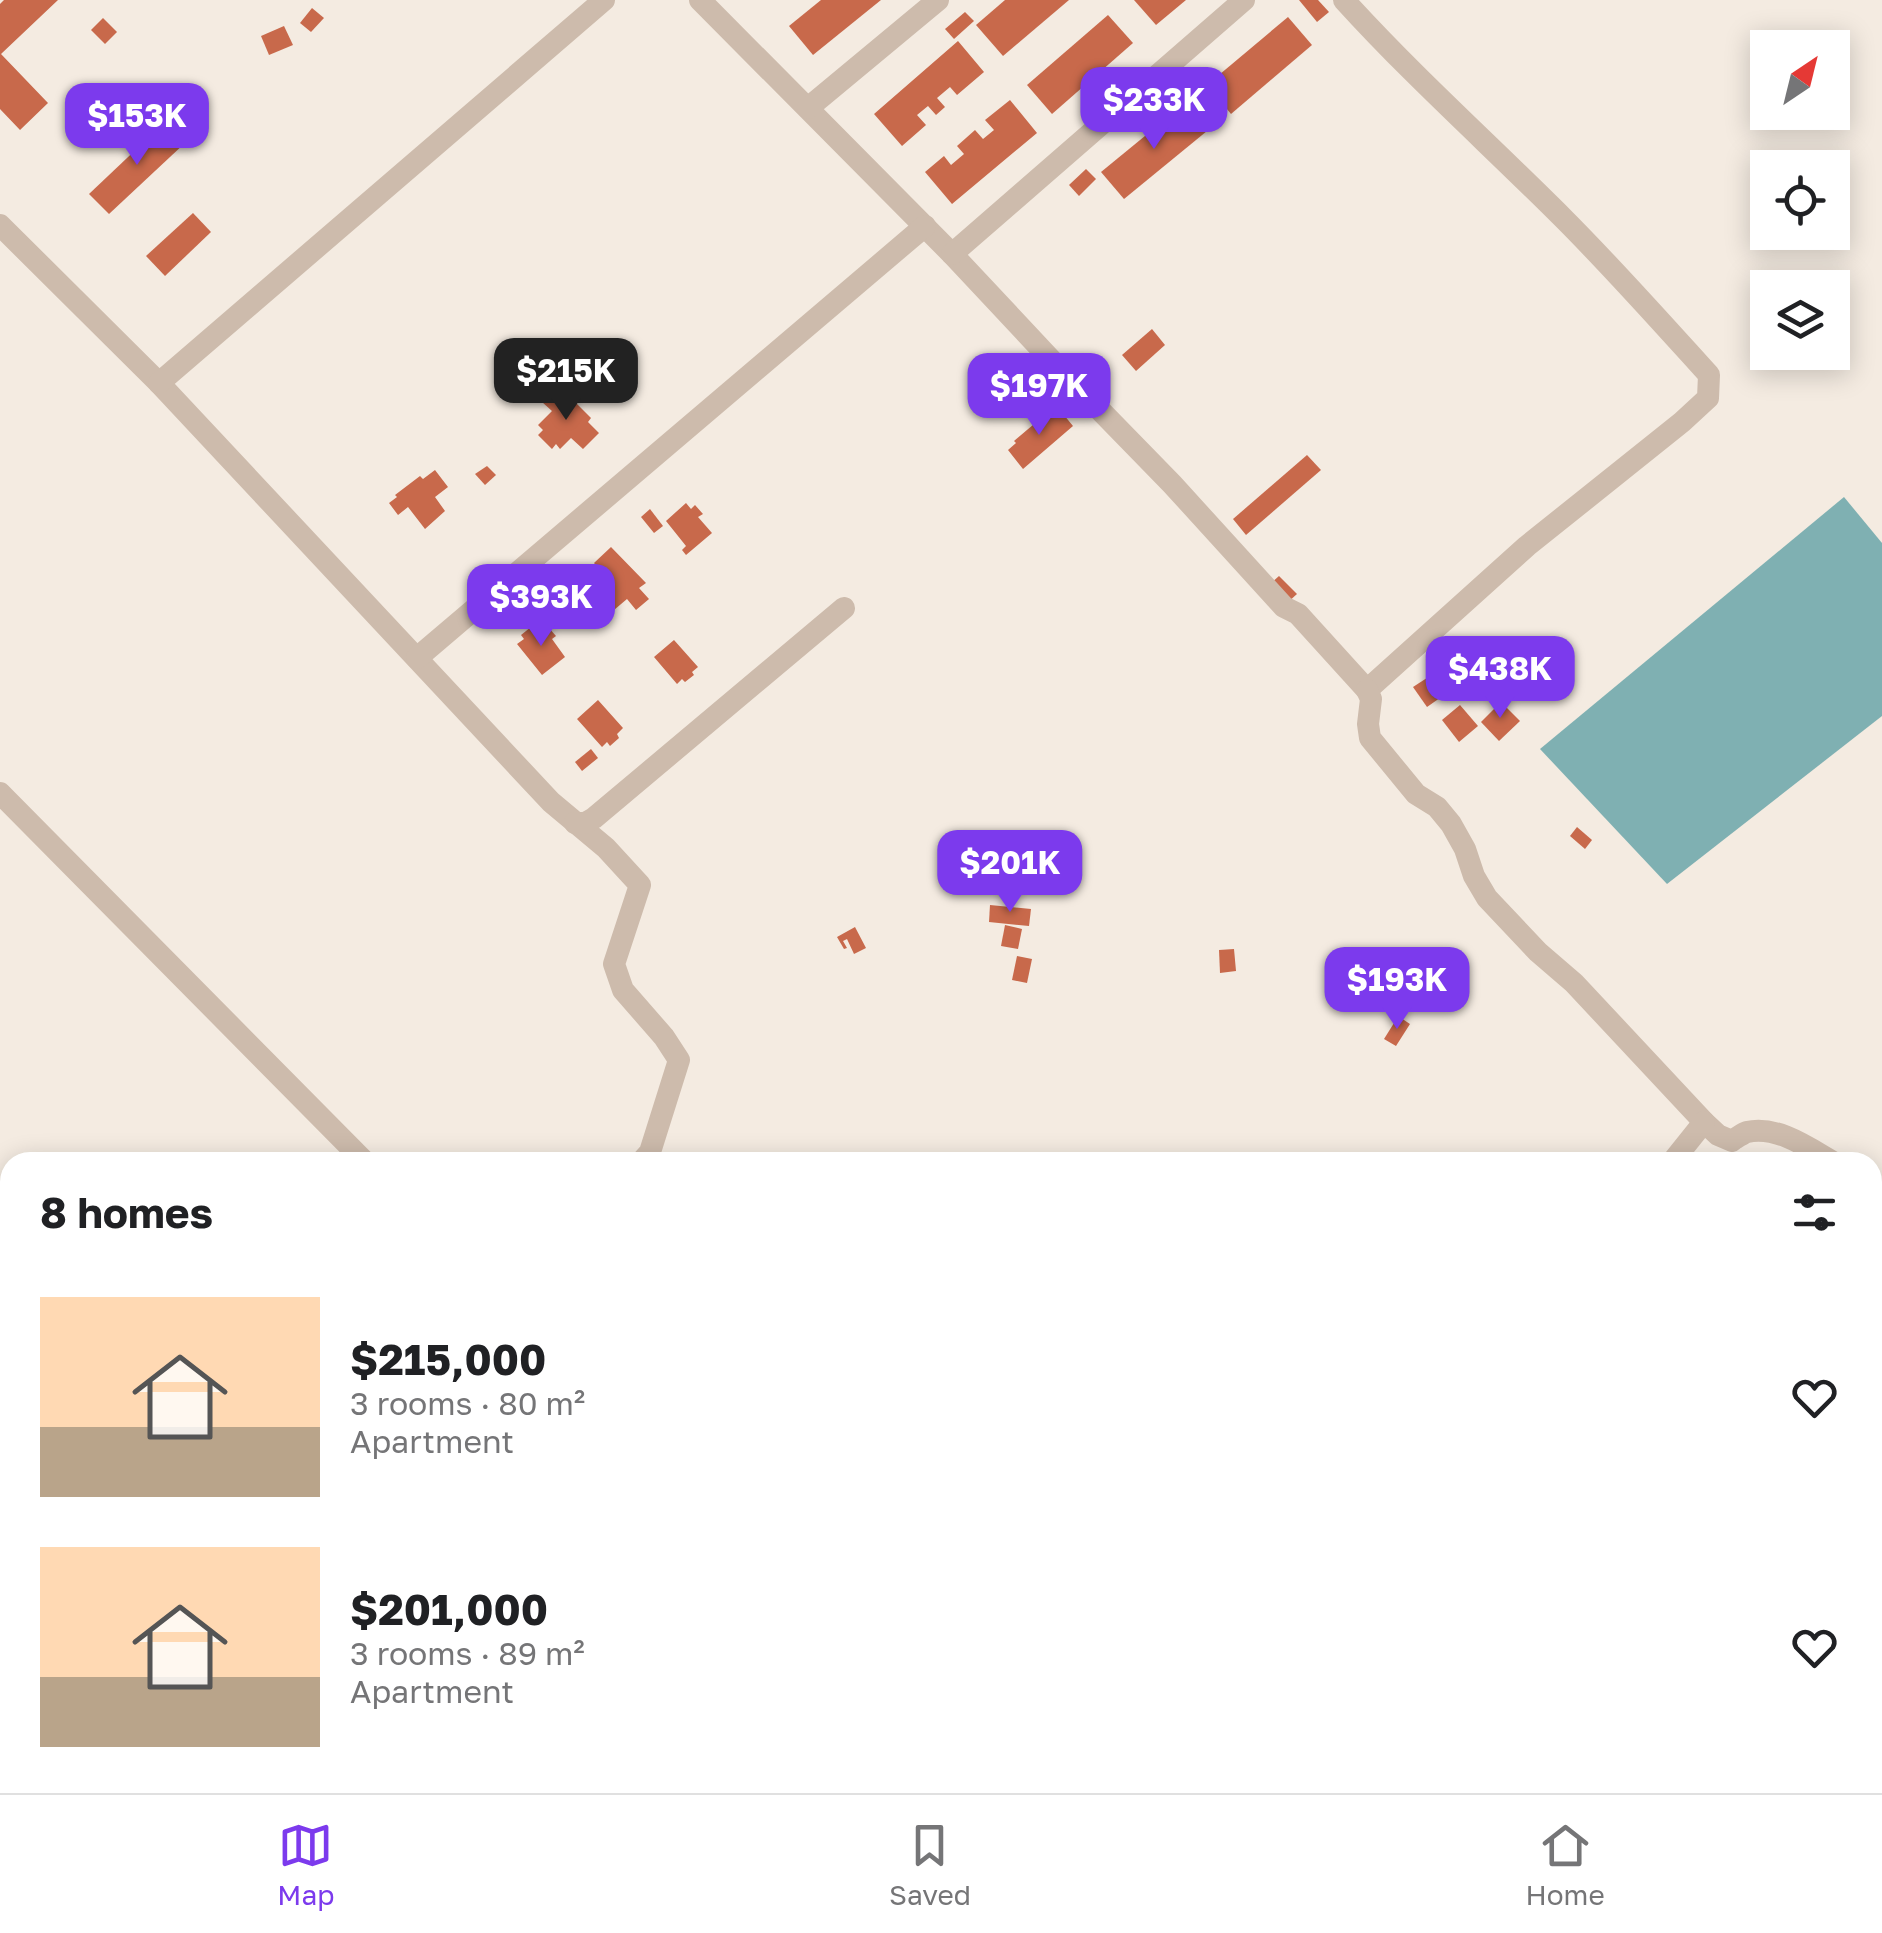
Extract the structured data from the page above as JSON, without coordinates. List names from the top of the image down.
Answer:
{
  "north": "top right",
  "page": {
    "price": [
      "$233K",
      "$153K",
      "$215K",
      "$197K",
      "$393K",
      "$438K",
      "$201K",
      "$193K"
    ],
    "heading": "8 homes",
    "list": [
      {
        "name": "$215,000",
        "note": "3 rooms · 80 m² · Apartment"
      },
      {
        "name": "$201,000",
        "note": "3 rooms · 89 m² · Apartment"
      }
    ],
    "tabs": ["Map", "Saved", "Home"]
  }
}
